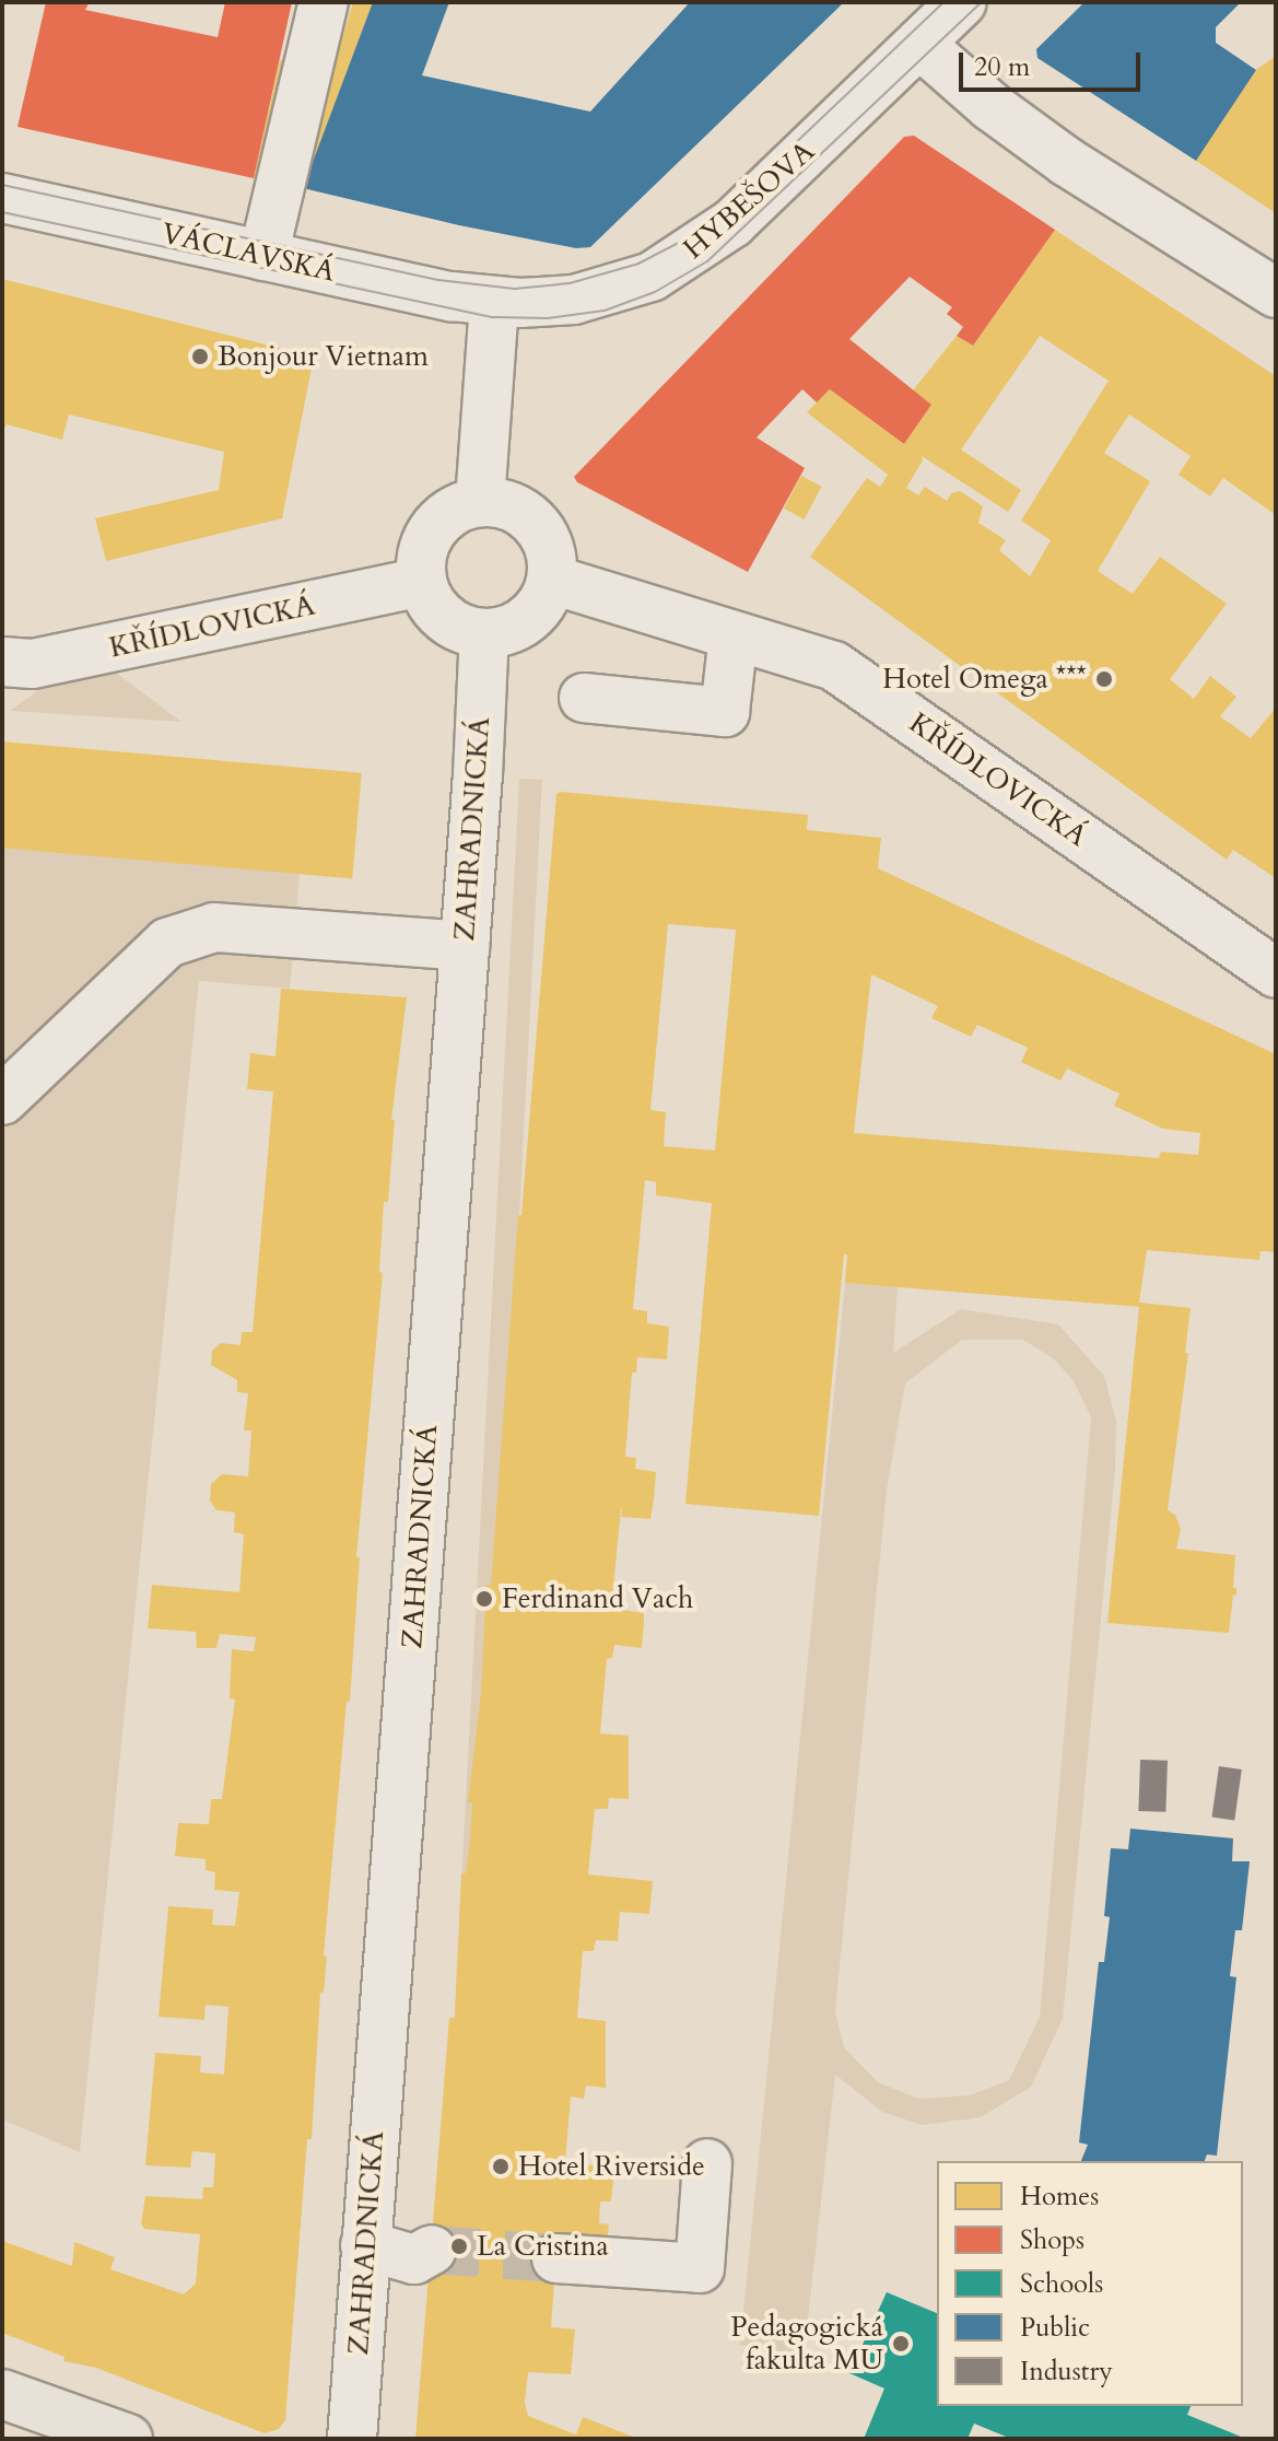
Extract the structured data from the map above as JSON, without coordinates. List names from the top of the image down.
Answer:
{
  "streets": {
    "street": [
      "HYBEŠOVA",
      "VÁCLAVSKÁ",
      "KŘÍDLOVICKÁ",
      "ZAHRADNICKÁ"
    ]
  },
  "crossings": [
    ["HYBEŠOVA", "VÁCLAVSKÁ"],
    ["KŘÍDLOVICKÁ", "ZAHRADNICKÁ"]
  ],
  "places": [
    "Bonjour Vietnam",
    "Hotel Omega ***",
    "Ferdinand Vach",
    "Hotel Riverside",
    "La Cristina",
    "Pedagogická fakulta MU"
  ],
  "legend": [
    "Homes",
    "Shops",
    "Schools",
    "Public",
    "Industry"
  ],
  "scale_bar": "20 m"
}
